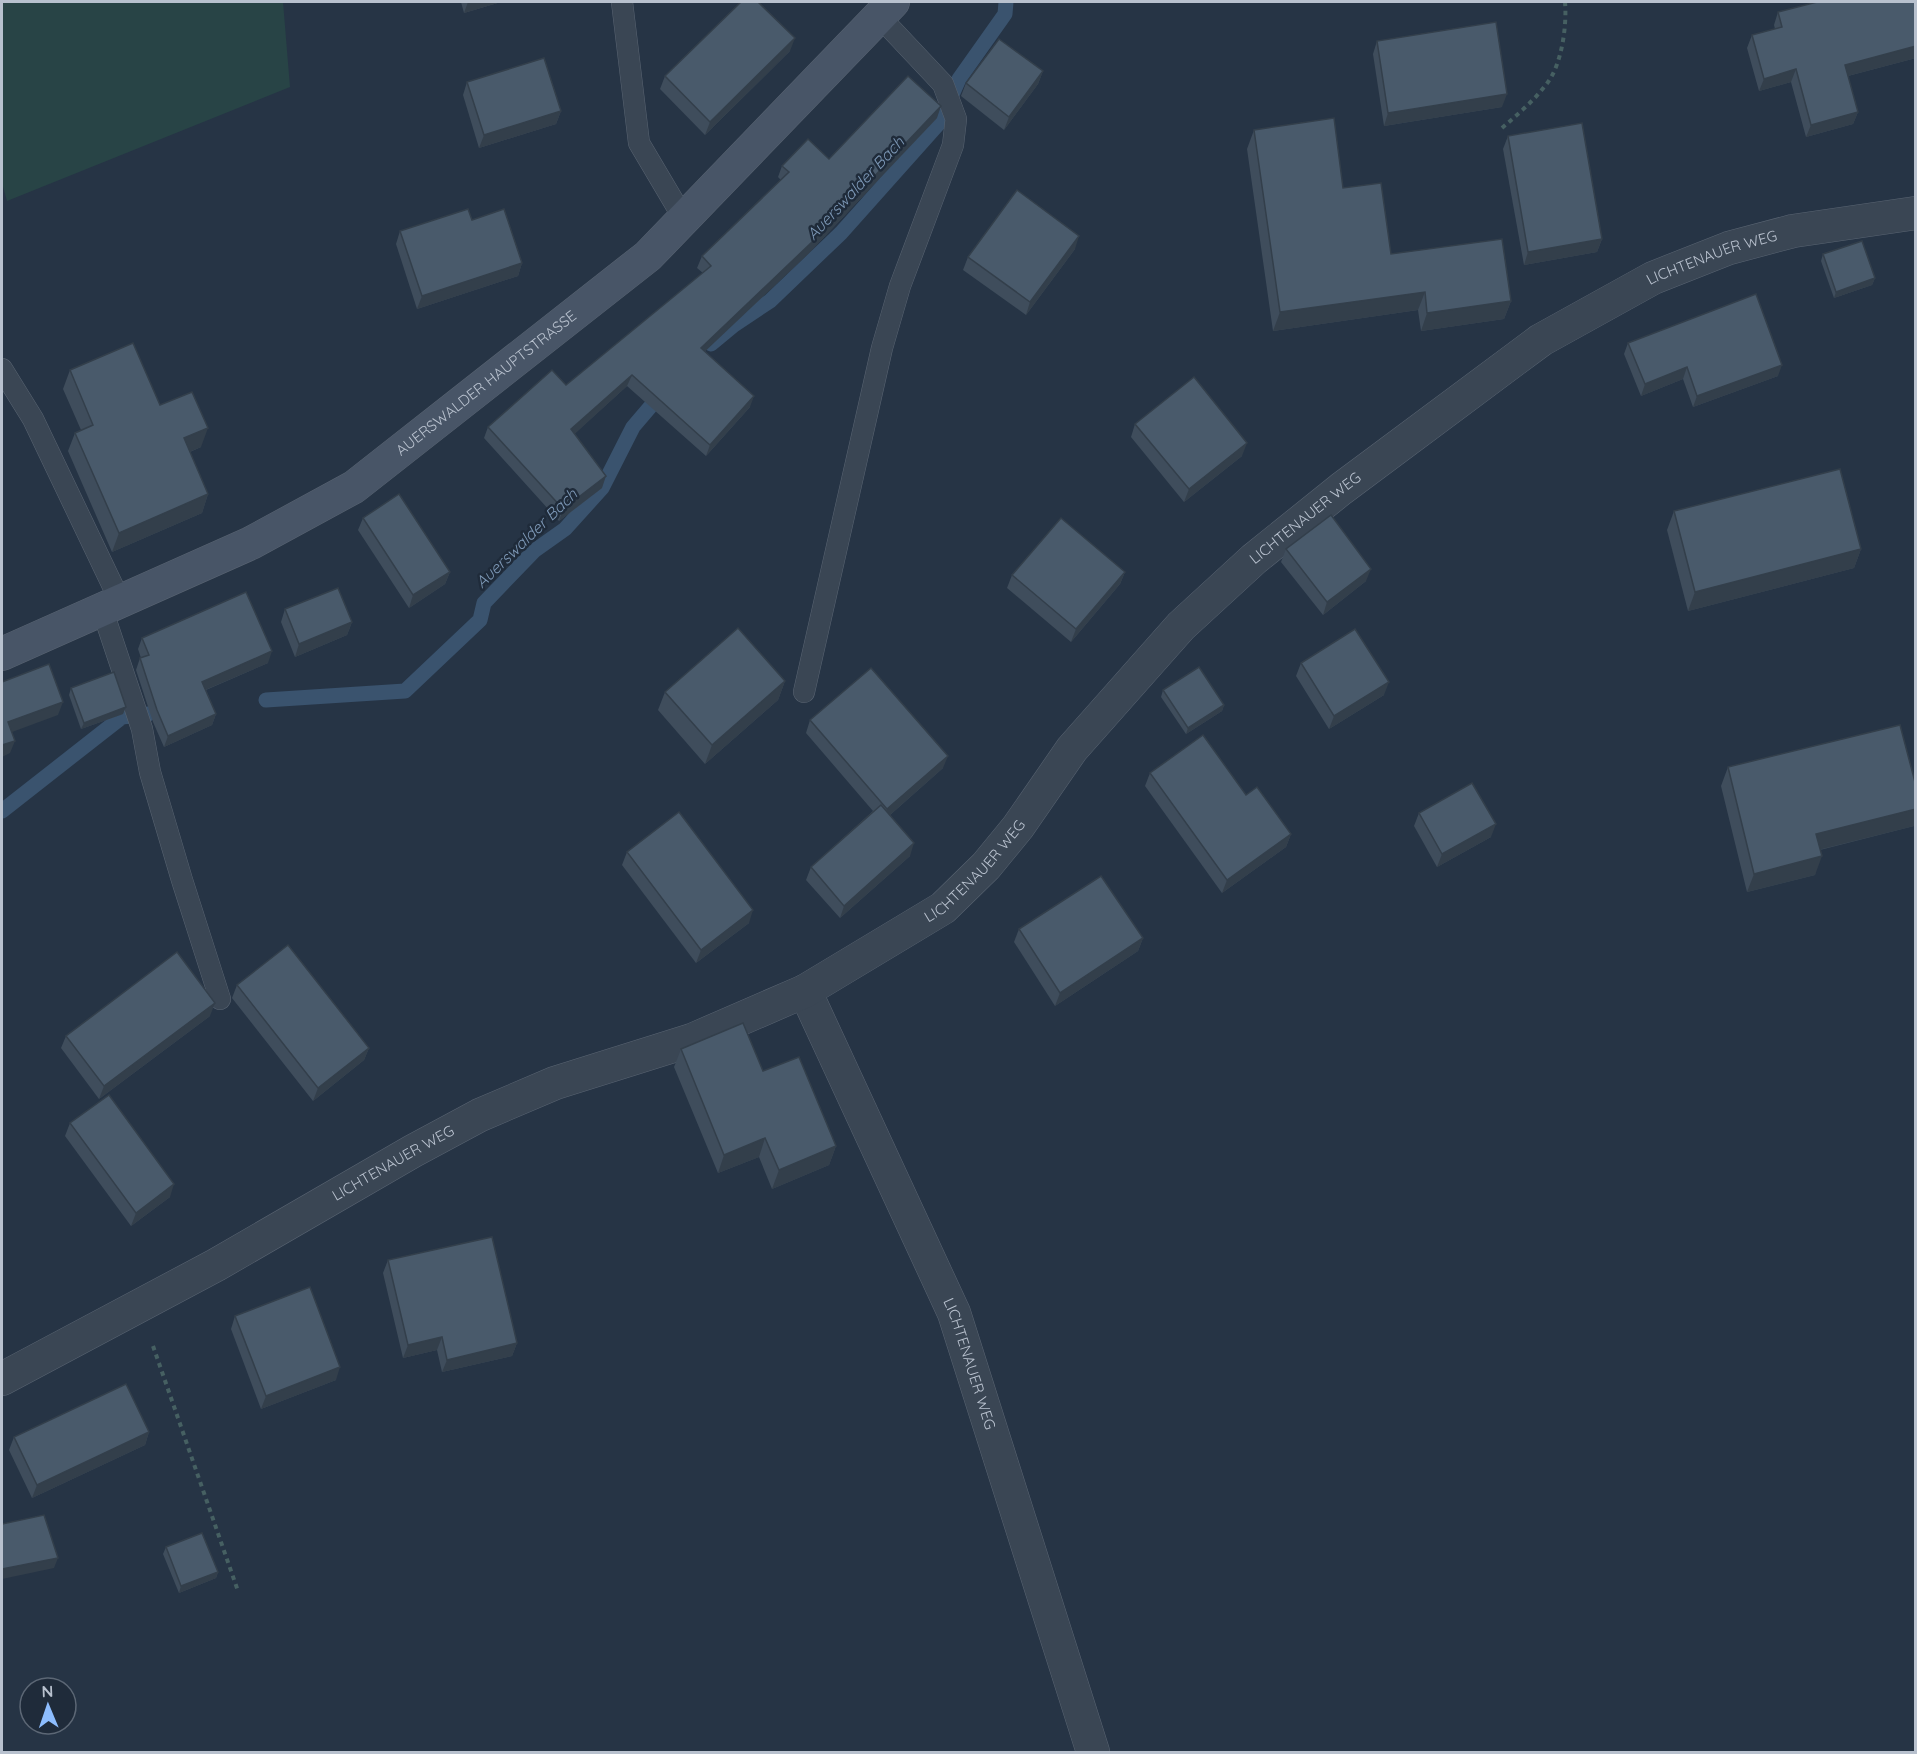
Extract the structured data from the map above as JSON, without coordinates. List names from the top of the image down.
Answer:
{
  "streets": {
    "main road": ["AUERSWALDER HAUPTSTRASSE"],
    "street": ["LICHTENAUER WEG"]
  },
  "water": ["Auerswalder Bach"],
  "north": "top"
}
